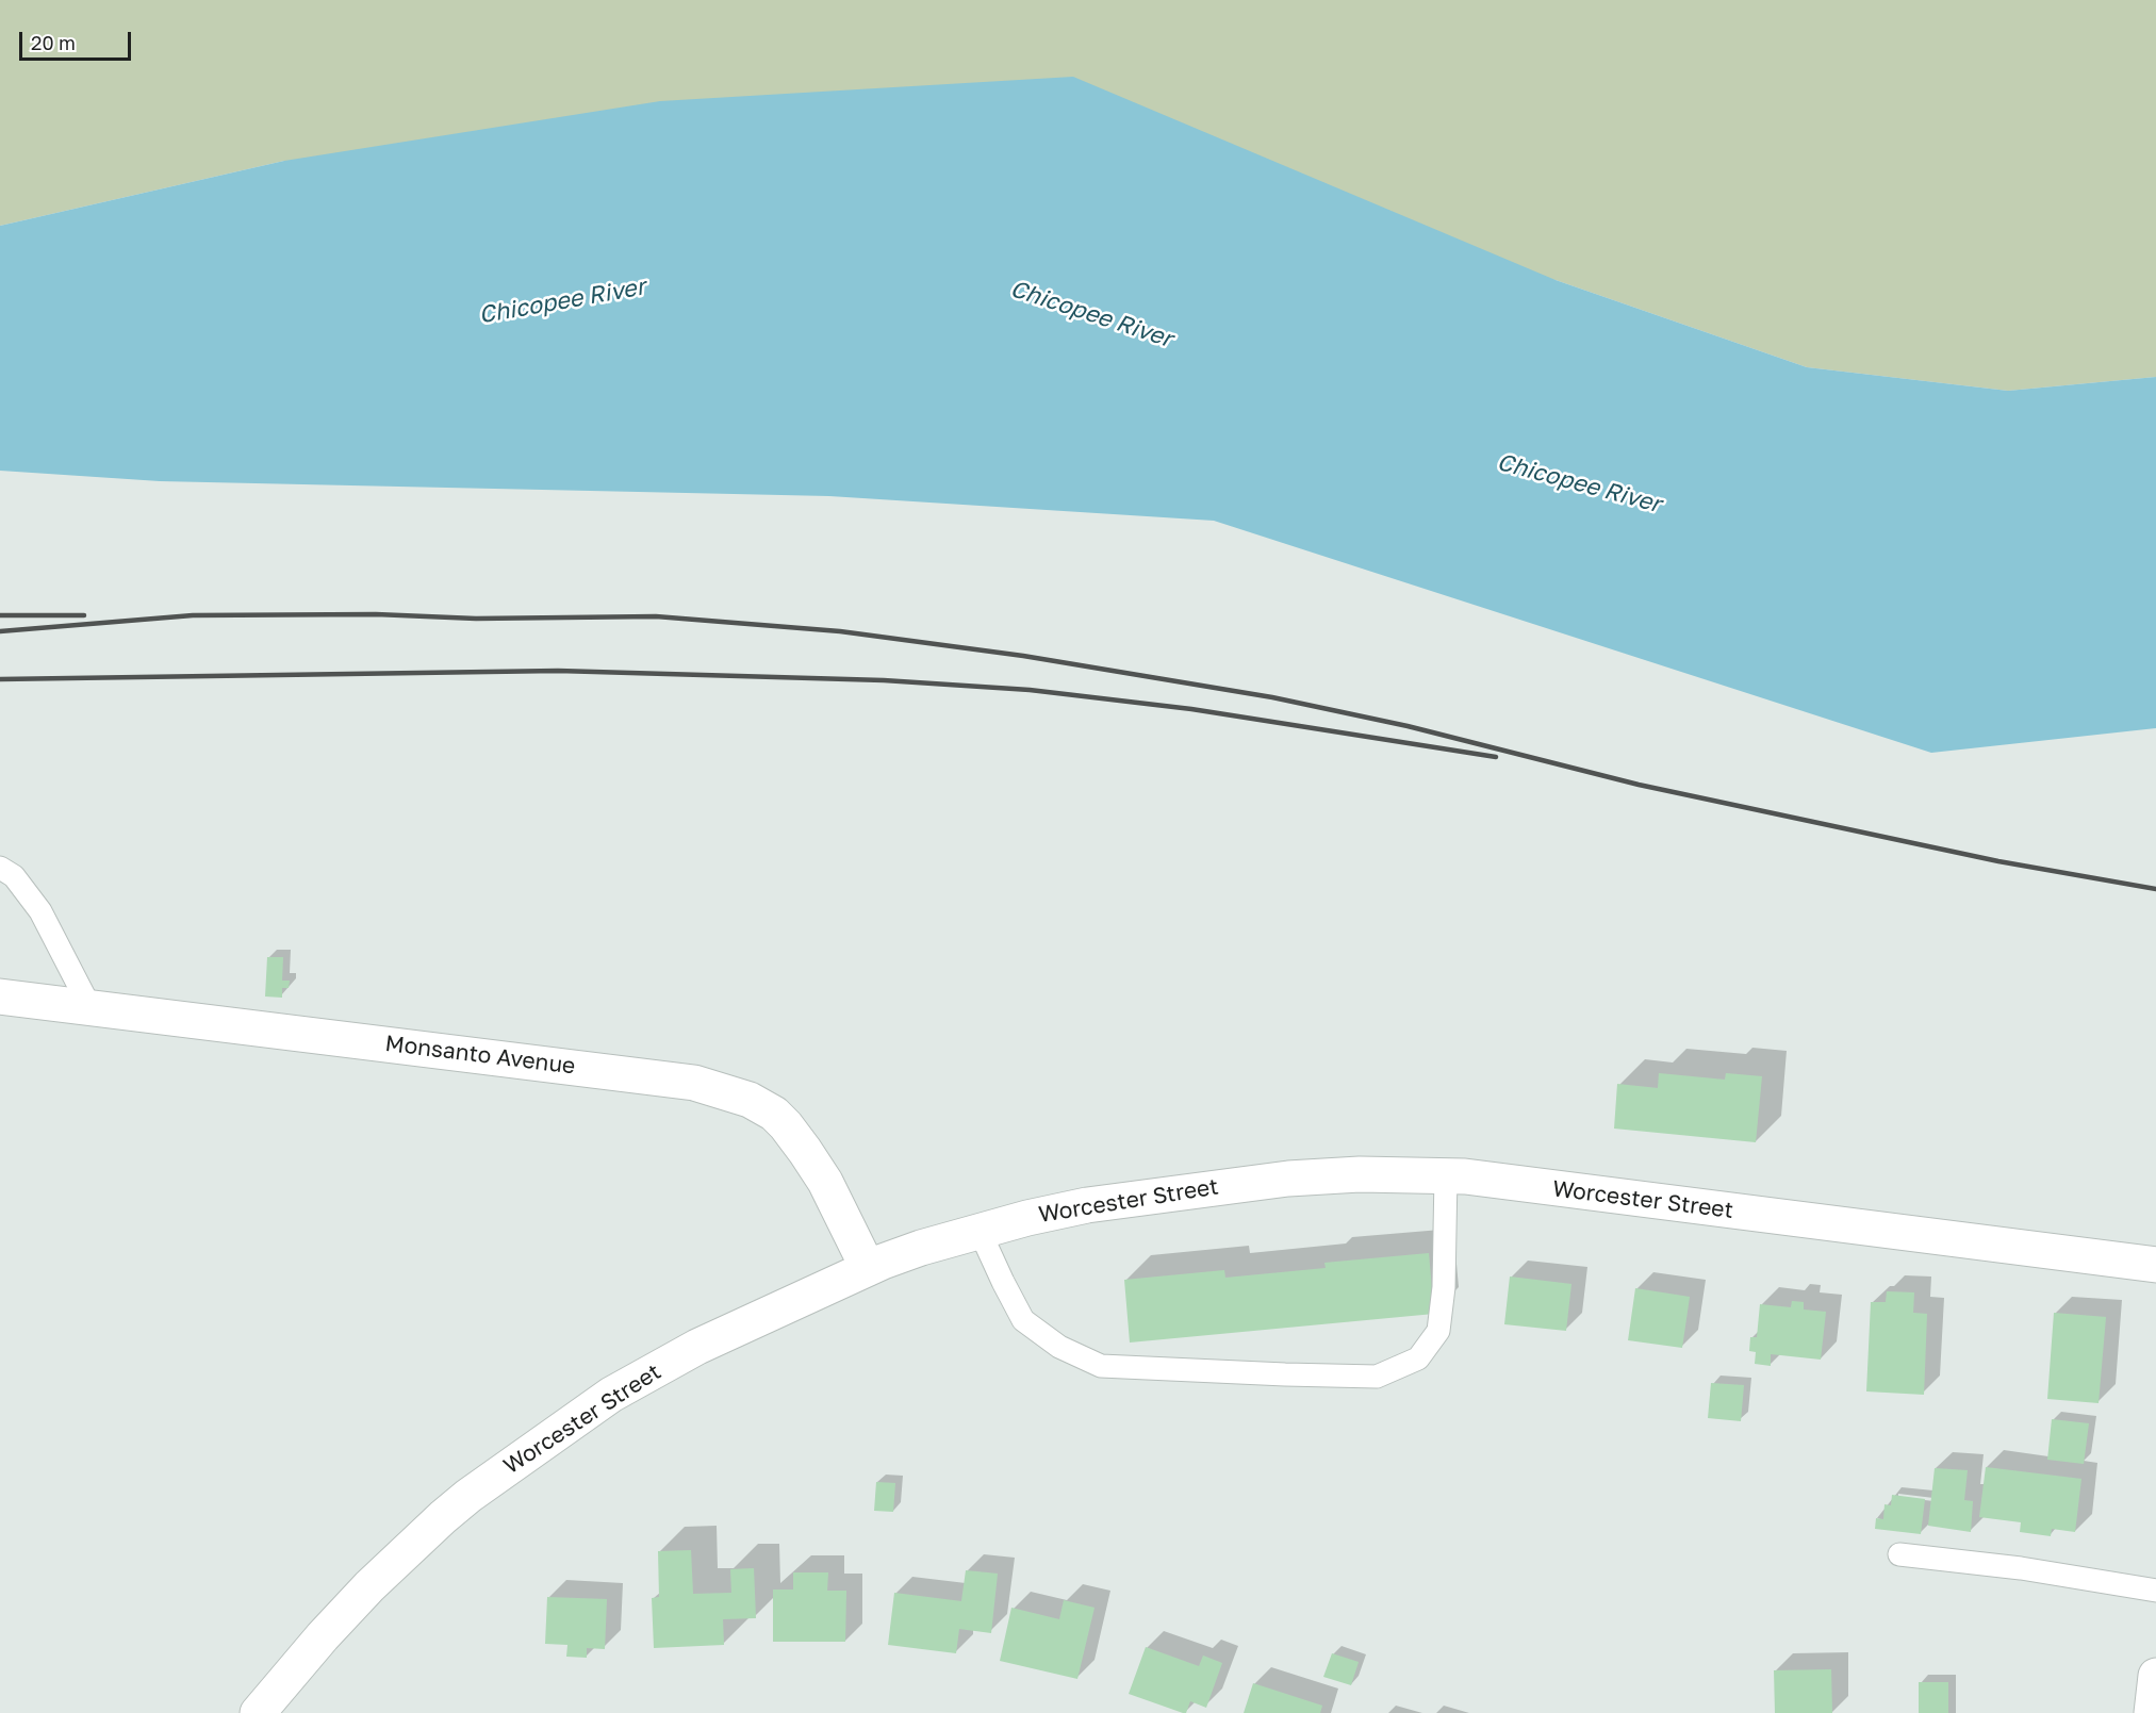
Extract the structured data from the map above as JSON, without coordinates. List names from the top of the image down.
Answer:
{
  "streets": {
    "main road": ["Monsanto Avenue", "Worcester Street"]
  },
  "crossings": [
    ["Monsanto Avenue", "Worcester Street"]
  ],
  "water": ["Chicopee River"],
  "scale_bar": "20 m"
}
